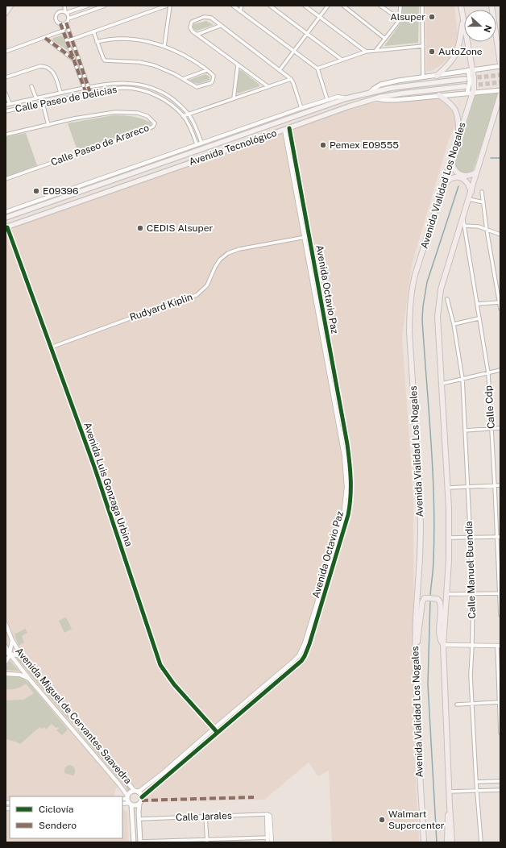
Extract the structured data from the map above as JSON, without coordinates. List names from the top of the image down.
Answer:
{
  "streets": {
    "highway": ["Avenida Vialidad Los Nogales"],
    "main road": ["Avenida Tecnológico"],
    "street": [
      "Calle Paseo de Delicias",
      "Calle Paseo de Arareco",
      "Avenida Octavio Paz",
      "Rudyard Kiplin",
      "Calle Cdp",
      "Avenida Luis Gonzaga Urbina",
      "Calle Manuel Buendía",
      "Avenida Miguel de Cervantes Saavedra",
      "Calle Jarales"
    ]
  },
  "crossings": [
    ["Avenida Tecnológico", "Avenida Octavio Paz"],
    ["Avenida Tecnológico", "Avenida Luis Gonzaga Urbina"],
    ["Avenida Octavio Paz", "Rudyard Kiplin"],
    ["Avenida Octavio Paz", "Avenida Luis Gonzaga Urbina"],
    ["Avenida Octavio Paz", "Avenida Miguel de Cervantes Saavedra"],
    ["Rudyard Kiplin", "Avenida Luis Gonzaga Urbina"]
  ],
  "places": [
    "Alsuper",
    "AutoZone",
    "Pemex E09555",
    "E09396",
    "CEDIS Alsuper",
    "Walmart Supercenter"
  ],
  "legend": ["Ciclovía", "Sendero"],
  "north": "right"
}
